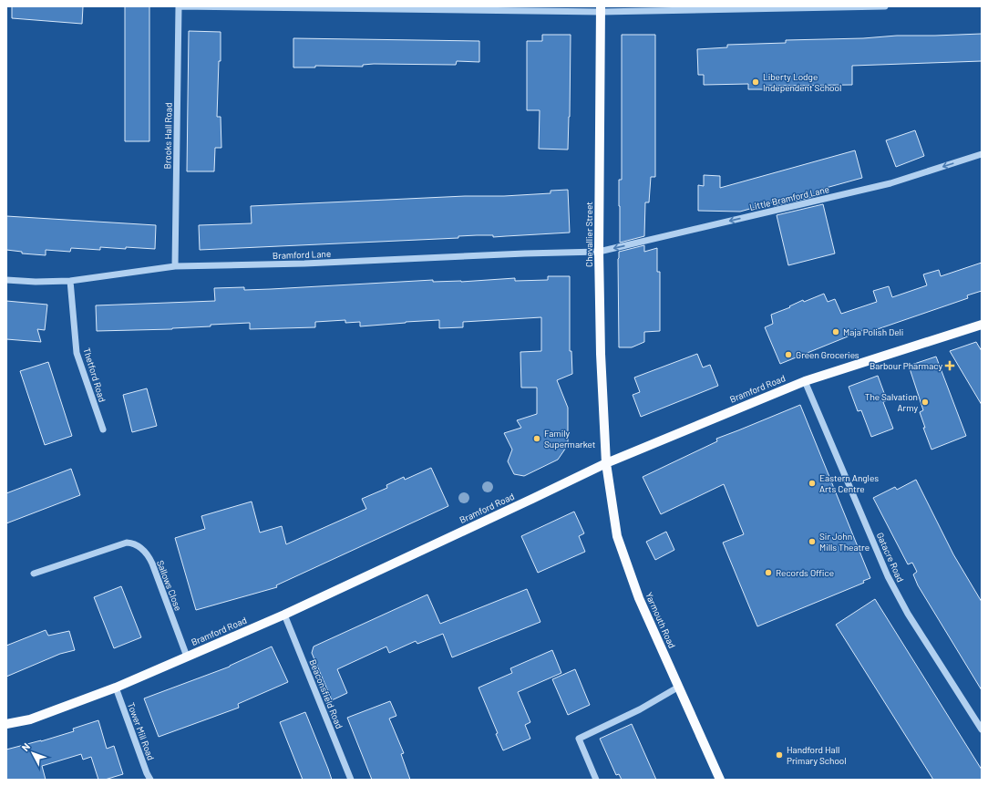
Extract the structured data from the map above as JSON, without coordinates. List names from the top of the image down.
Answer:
{
  "streets": {
    "main road": ["Chevallier Street", "Bramford Road", "Yarmouth Road"],
    "street": [
      "Brooks Hall Road",
      "Little Bramford Lane",
      "Bramford Lane",
      "Thetford Road",
      "Gatacre Road",
      "Sallows Close",
      "Beaconsfield Road",
      "Tower Mill Road"
    ]
  },
  "crossings": [
    ["Brooks Hall Road", "Bramford Lane"],
    ["Little Bramford Lane", "Chevallier Street"],
    ["Little Bramford Lane", "Bramford Lane"],
    ["Chevallier Street", "Bramford Lane"],
    ["Chevallier Street", "Bramford Road"],
    ["Chevallier Street", "Yarmouth Road"],
    ["Bramford Lane", "Thetford Road"],
    ["Bramford Road", "Gatacre Road"],
    ["Bramford Road", "Sallows Close"],
    ["Bramford Road", "Yarmouth Road"],
    ["Bramford Road", "Beaconsfield Road"],
    ["Bramford Road", "Tower Mill Road"]
  ],
  "one_way": ["Little Bramford Lane"],
  "places": {
    "other": [
      "Liberty Lodge Independent School",
      "Maja Polish Deli",
      "Green Groceries",
      "The Salvation Army",
      "Family Supermarket",
      "Eastern Angles Arts Centre",
      "Sir John Mills Theatre",
      "Records Office",
      "Handford Hall Primary School"
    ],
    "health": ["Barbour Pharmacy"]
  },
  "north": "top left"
}
